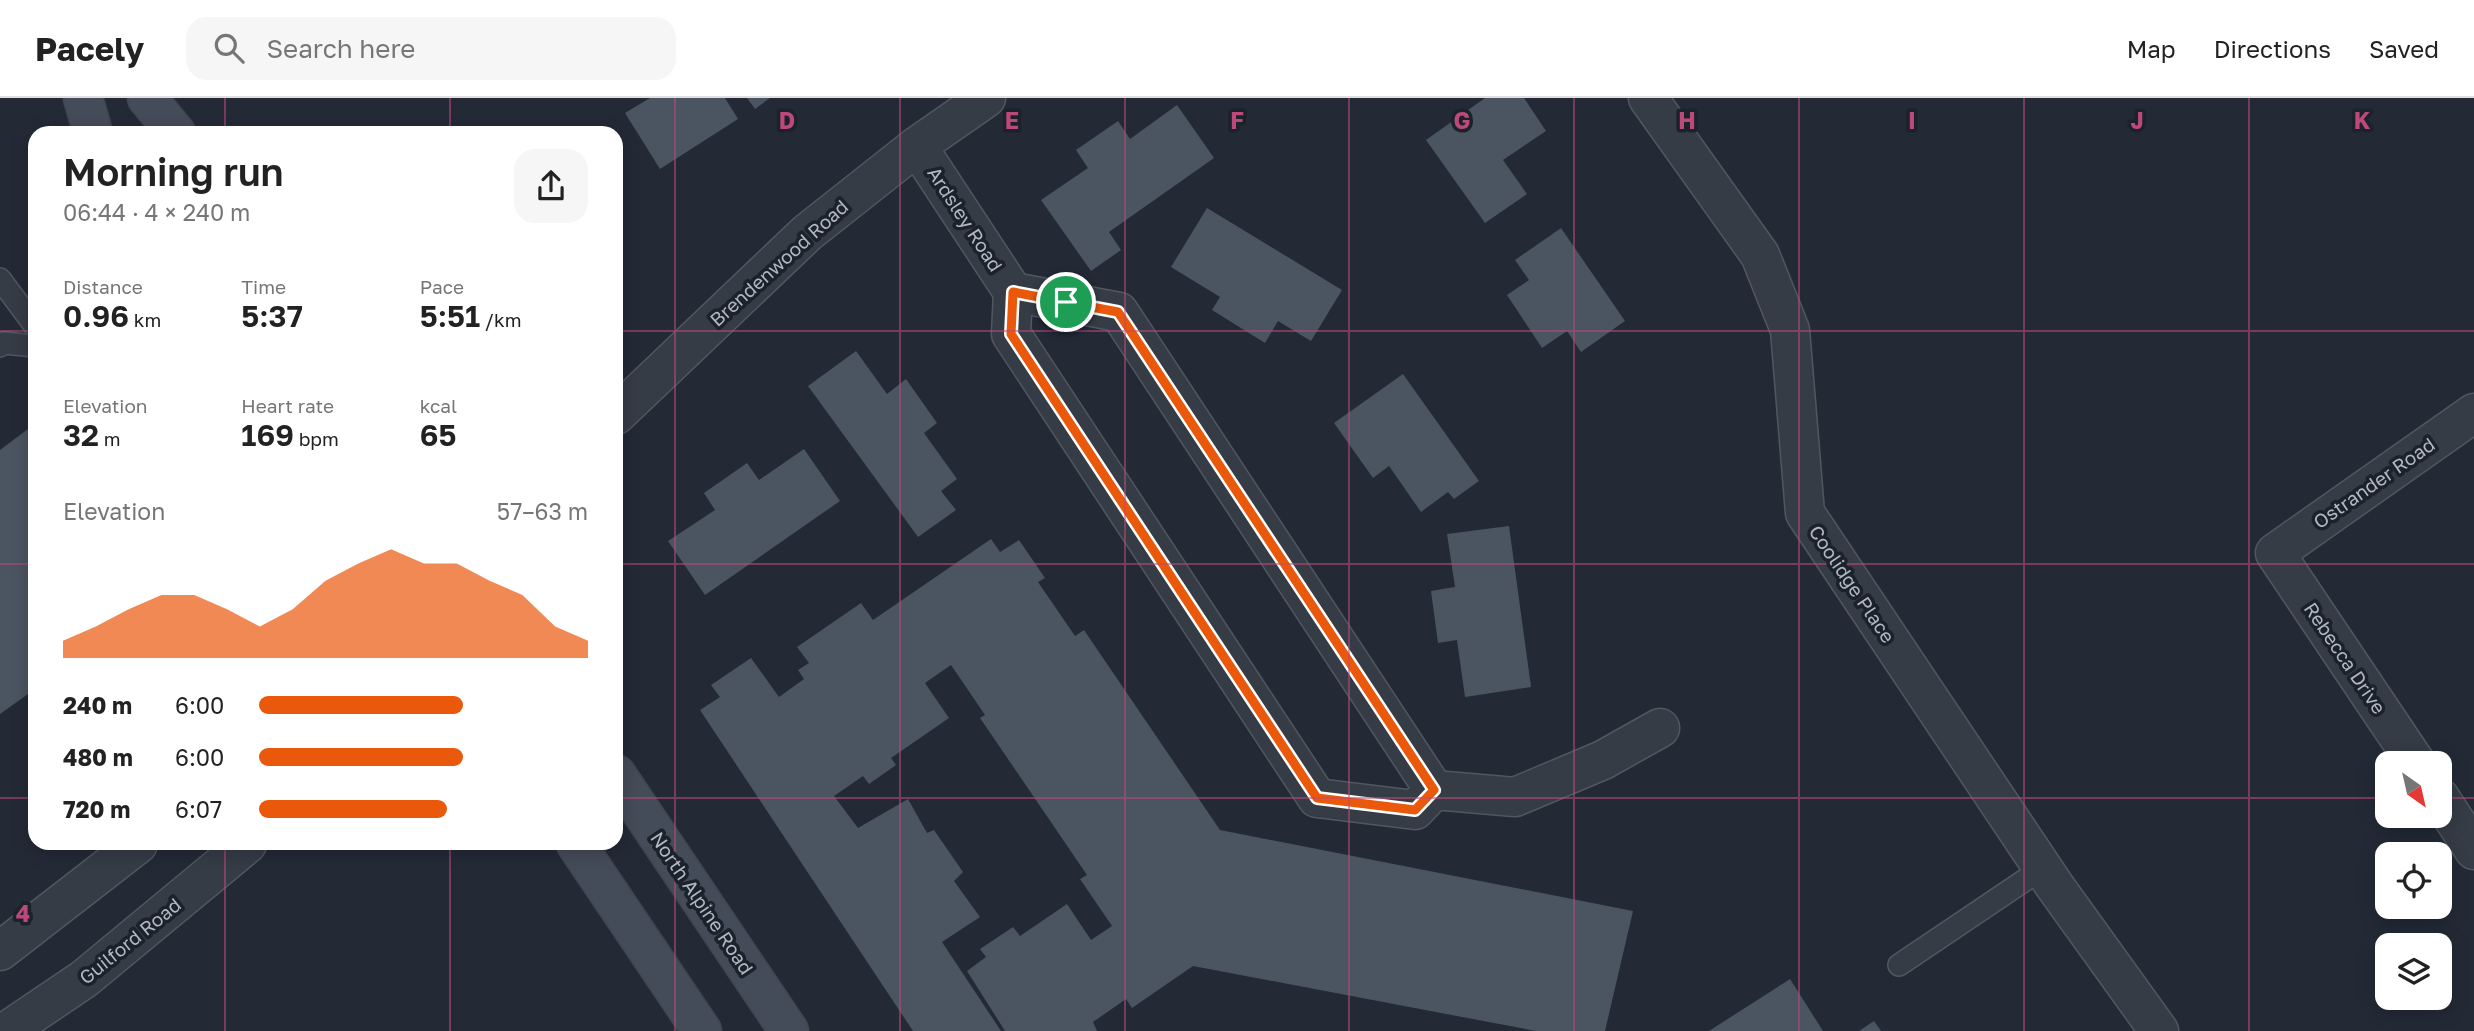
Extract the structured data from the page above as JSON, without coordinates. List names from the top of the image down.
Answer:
{
  "streets": {
    "main road": ["North Alpine Road"],
    "street": [
      "Ardsley Road",
      "Brendenwood Road",
      "Ostrander Road",
      "Coolidge Place",
      "Rebecca Drive",
      "Guilford Road"
    ]
  },
  "crossings": [
    ["Ardsley Road", "Brendenwood Road"],
    ["Ostrander Road", "Rebecca Drive"]
  ],
  "north": "bottom right",
  "page": {
    "header": "Pacely",
    "search": "Search here",
    "nav": ["Map", "Directions", "Saved"],
    "heading": ["Morning run", "06:44 · 4 × 240 m"],
    "stats": [
      ["Distance", "0.96 km"],
      ["Time", "5:37"],
      ["Pace", "5:51 /km"],
      ["Elevation", "32 m"],
      ["Heart rate", "169 bpm"],
      ["kcal", "65"]
    ],
    "chart": ["Elevation", "57–63 m"],
    "list": [
      {
        "name": "240 m",
        "note": "6:00"
      },
      {
        "name": "480 m",
        "note": "6:00"
      },
      {
        "name": "720 m",
        "note": "6:07"
      }
    ]
  },
  "grid": {
    "columns": [
      "D",
      "E",
      "F",
      "G",
      "H",
      "I",
      "J",
      "K"
    ],
    "rows": ["4"]
  }
}
